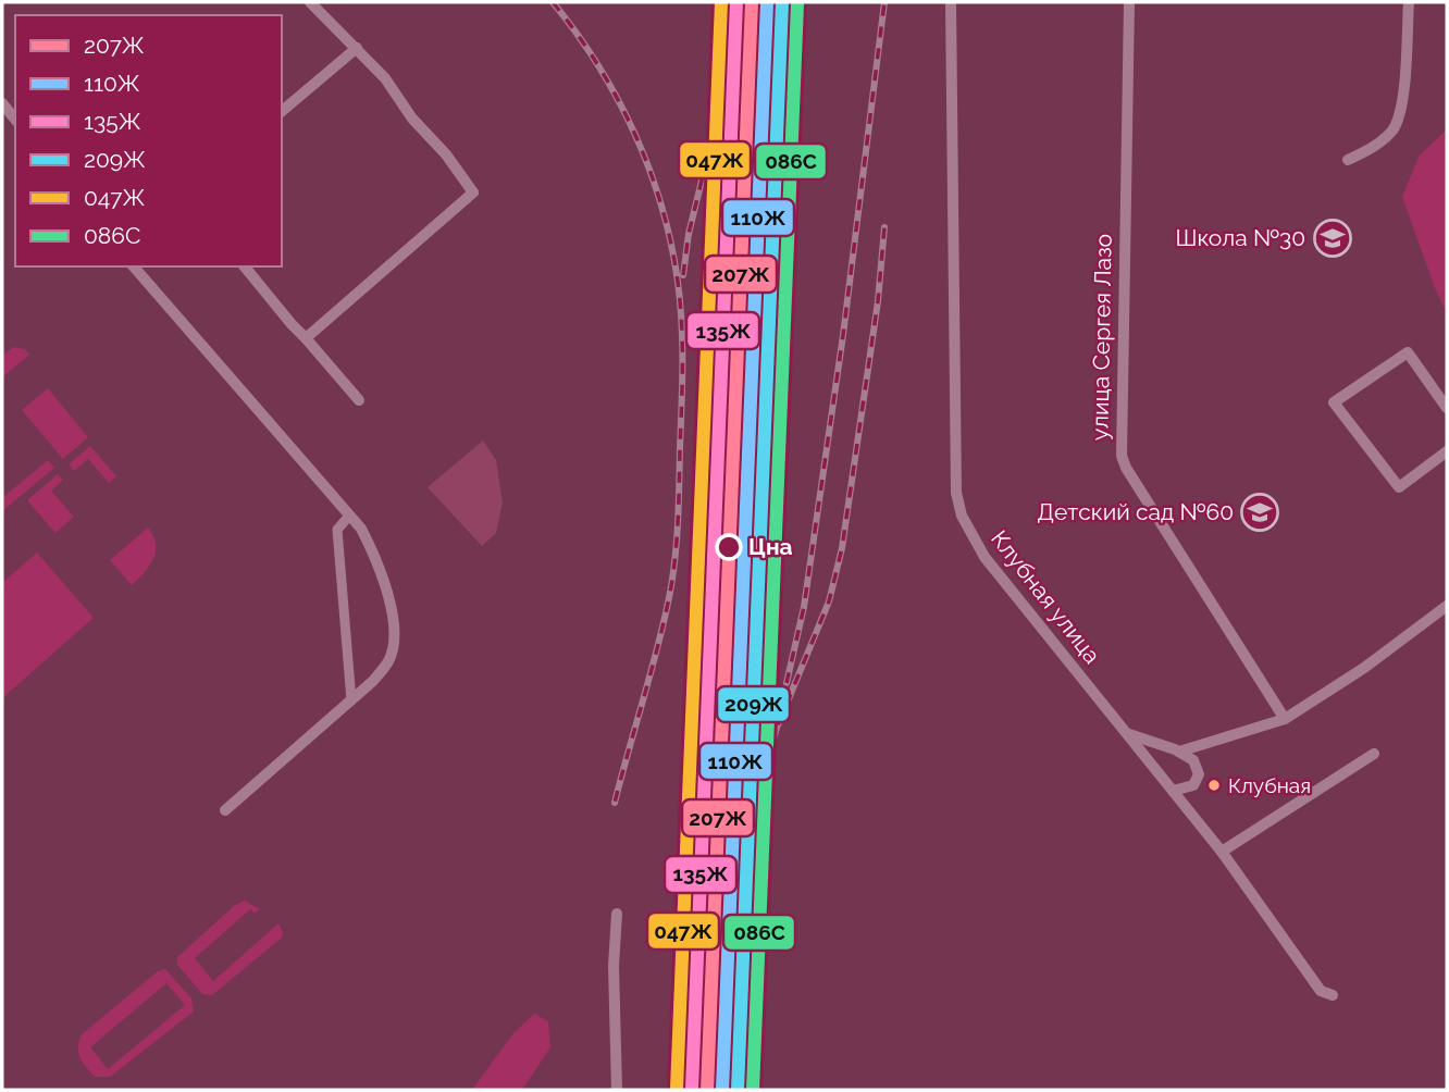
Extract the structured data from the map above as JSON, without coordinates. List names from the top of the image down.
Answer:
{
  "streets": {
    "street": ["улица Сергея Лазо", "Клубная улица"]
  },
  "places": {
    "school or university": ["Школа №30", "Детский сад №60"],
    "other": ["Цна", "Клубная"]
  },
  "lines": [
    "transit line 207Ж",
    "transit line 135Ж",
    "transit line 047Ж",
    "transit line 110Ж",
    "transit line 209Ж",
    "transit line 086С"
  ],
  "legend": [
    "207Ж",
    "110Ж",
    "135Ж",
    "209Ж",
    "047Ж",
    "086С"
  ]
}
